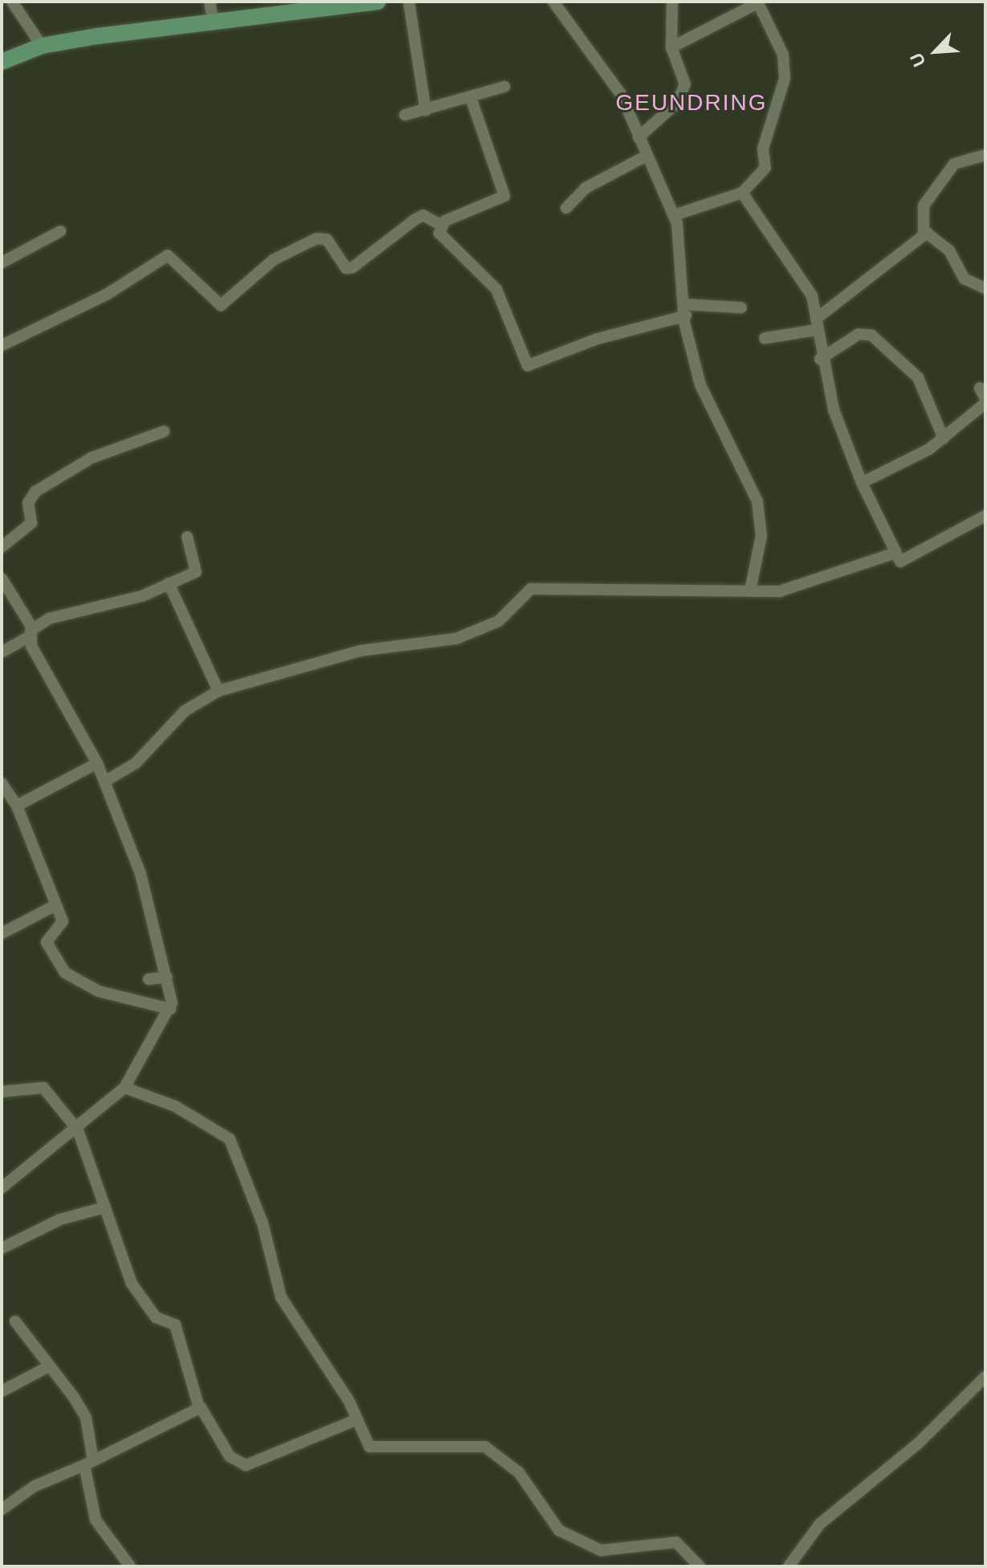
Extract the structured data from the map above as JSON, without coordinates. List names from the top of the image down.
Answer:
{
  "districts": ["GEUNDRING"],
  "north": "bottom left"
}
